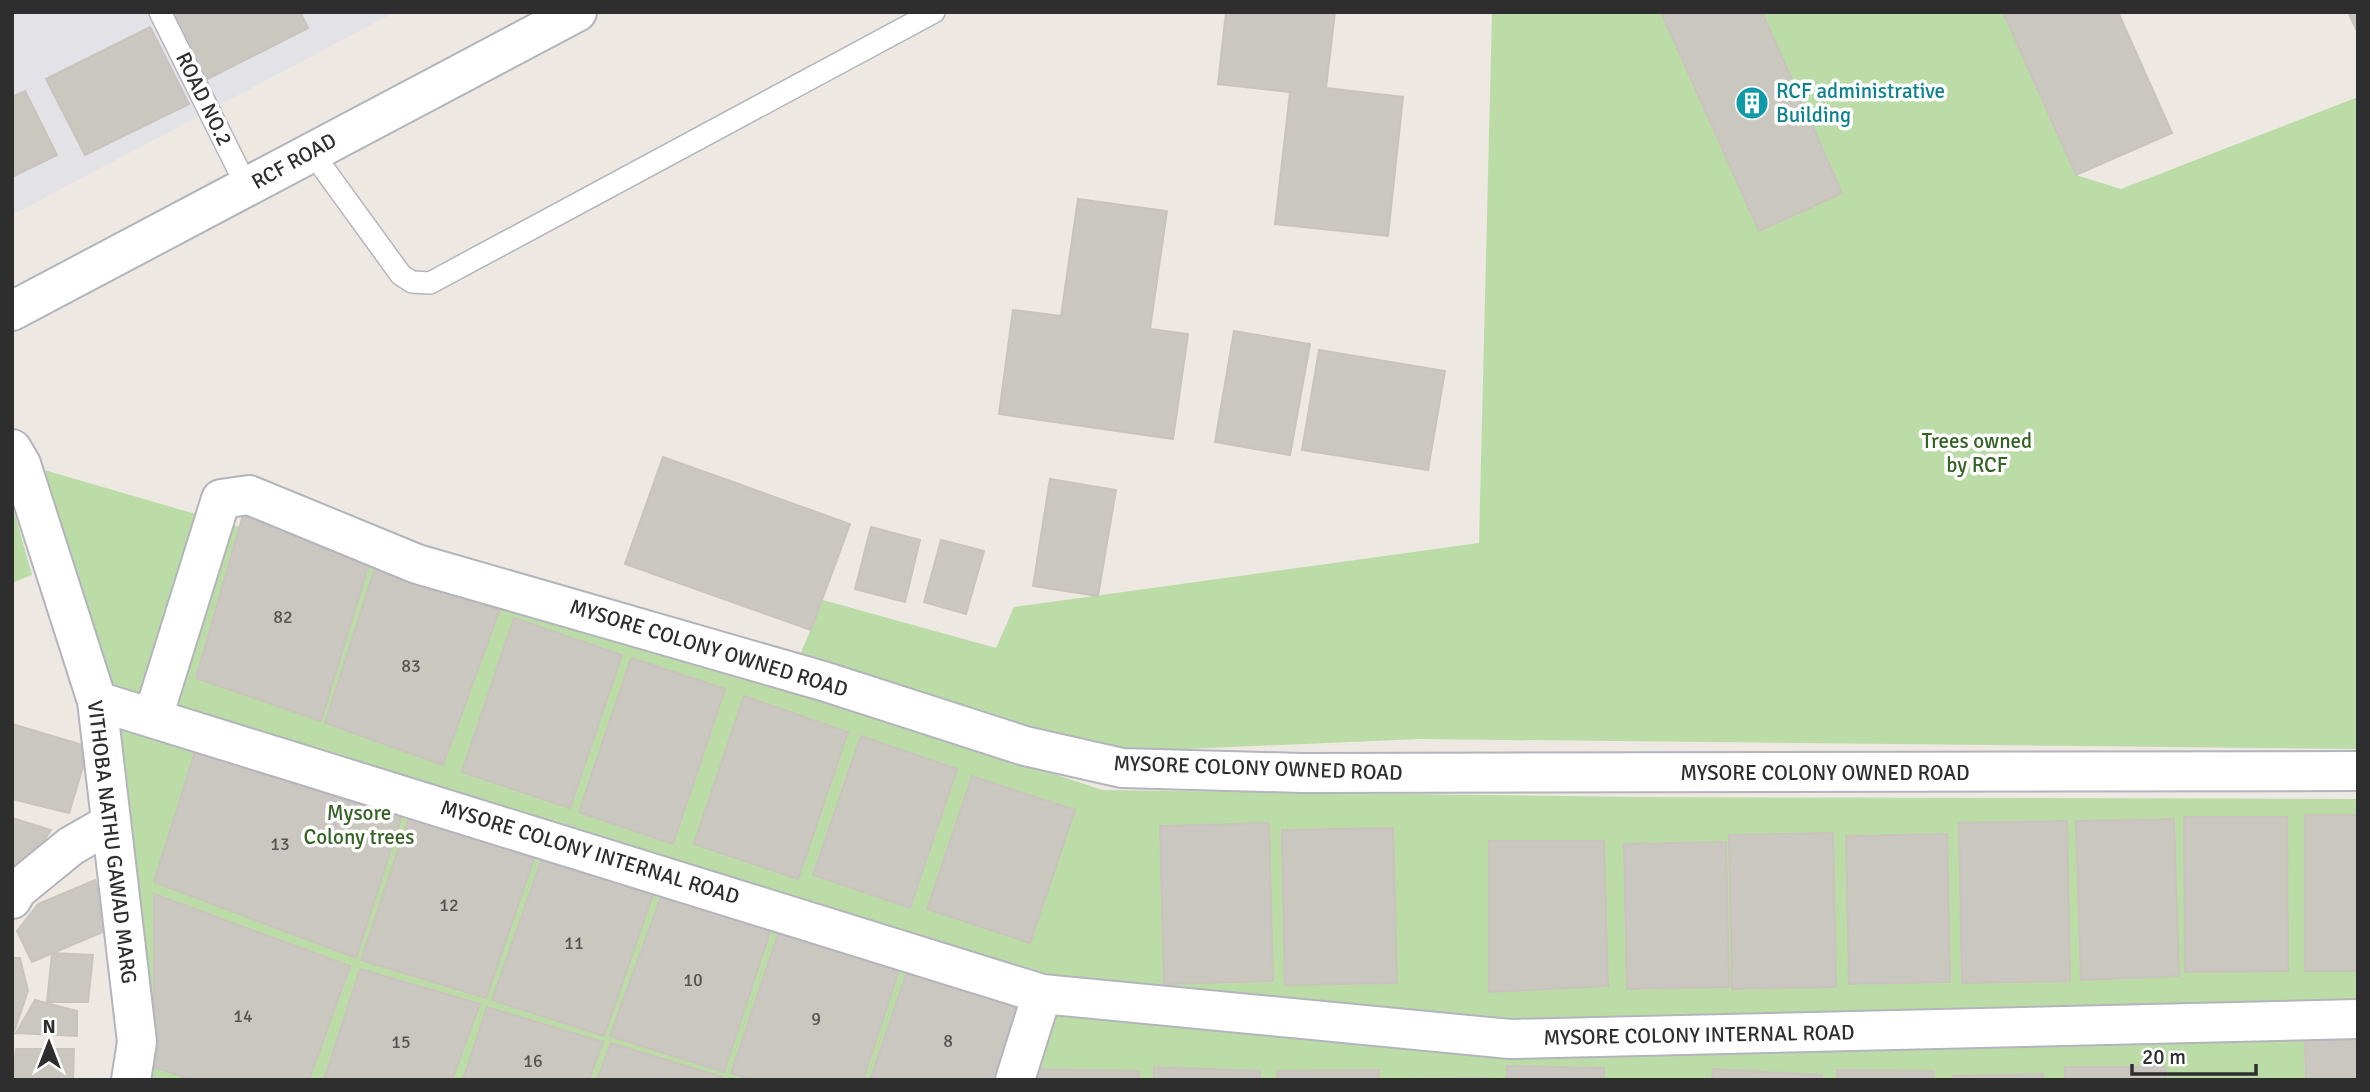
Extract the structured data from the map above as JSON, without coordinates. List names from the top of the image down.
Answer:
{
  "streets": {
    "street": [
      "RCF ROAD",
      "MYSORE COLONY OWNED ROAD",
      "VITHOBA NATHU GAWAD MARG",
      "MYSORE COLONY INTERNAL ROAD"
    ],
    "lane": ["ROAD NO.2"]
  },
  "crossings": [
    ["ROAD NO.2", "RCF ROAD"],
    ["MYSORE COLONY OWNED ROAD", "MYSORE COLONY INTERNAL ROAD"],
    ["VITHOBA NATHU GAWAD MARG", "MYSORE COLONY INTERNAL ROAD"]
  ],
  "parks": ["Trees owned by RCF", "Mysore Colony trees"],
  "places": {
    "building": ["RCF administrative Building"]
  },
  "house_numbers": [
    "82",
    "83",
    "13",
    "12",
    "11",
    "10",
    "14",
    "9",
    "8",
    "15",
    "16"
  ],
  "scale_bar": "20 m",
  "north": "top"
}
